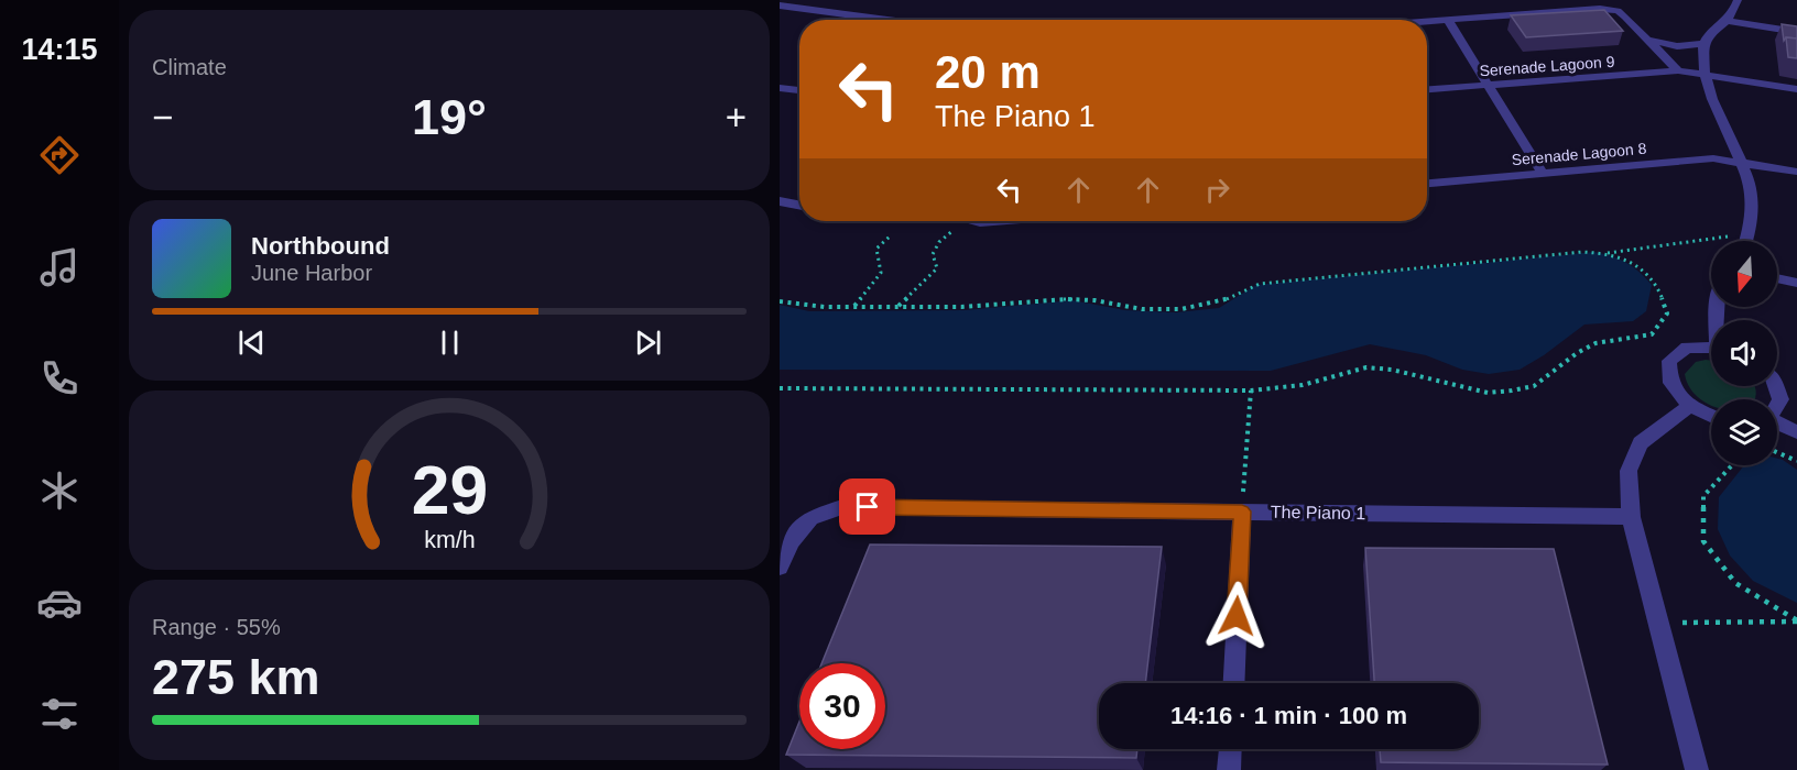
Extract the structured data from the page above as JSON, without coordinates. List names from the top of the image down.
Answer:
{
  "streets": {
    "street": ["Serenade Lagoon 9", "Serenade Lagoon 8", "The Piano 1"]
  },
  "north": "bottom",
  "page": {
    "tabs": "14:15",
    "tile": [
      "Climate",
      ["Range · 55%", "275 km"]
    ],
    "turn": ["20 m", "The Piano 1"],
    "heat": ["−", "19°", "+"],
    "song": ["Northbound", "June Harbor"],
    "limit": "30",
    "trip": "14:16 · 1 min · 100 m",
    "gauge": ["29", "km/h"]
  }
}
